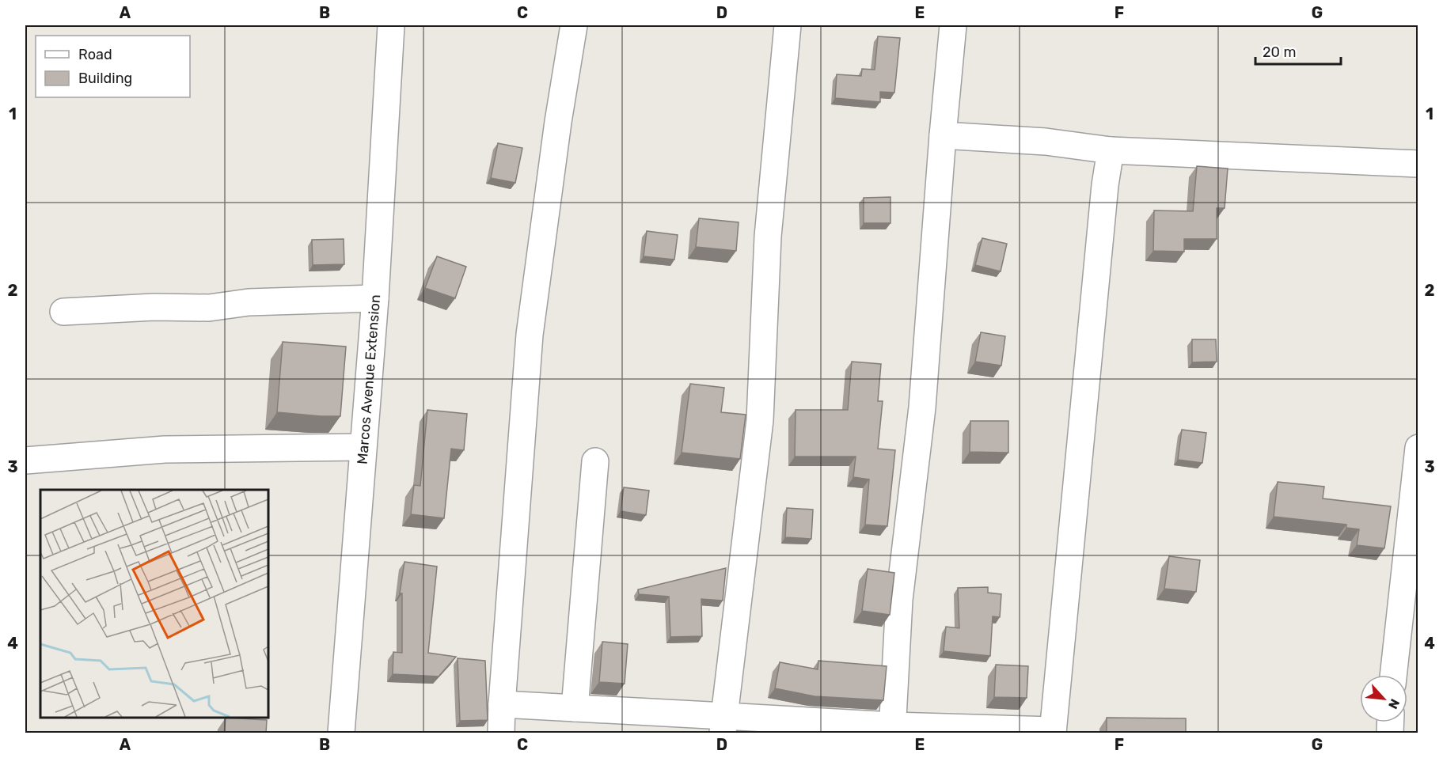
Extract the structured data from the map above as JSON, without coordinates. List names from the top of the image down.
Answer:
{
  "streets": {
    "street": ["Marcos Avenue Extension"]
  },
  "legend": ["Road", "Building"],
  "scale_bar": "20 m",
  "north": "bottom right",
  "grid": {
    "columns": [
      "A",
      "B",
      "C",
      "D",
      "E",
      "F",
      "G"
    ],
    "rows": [
      "1",
      "2",
      "3",
      "4"
    ]
  }
}
